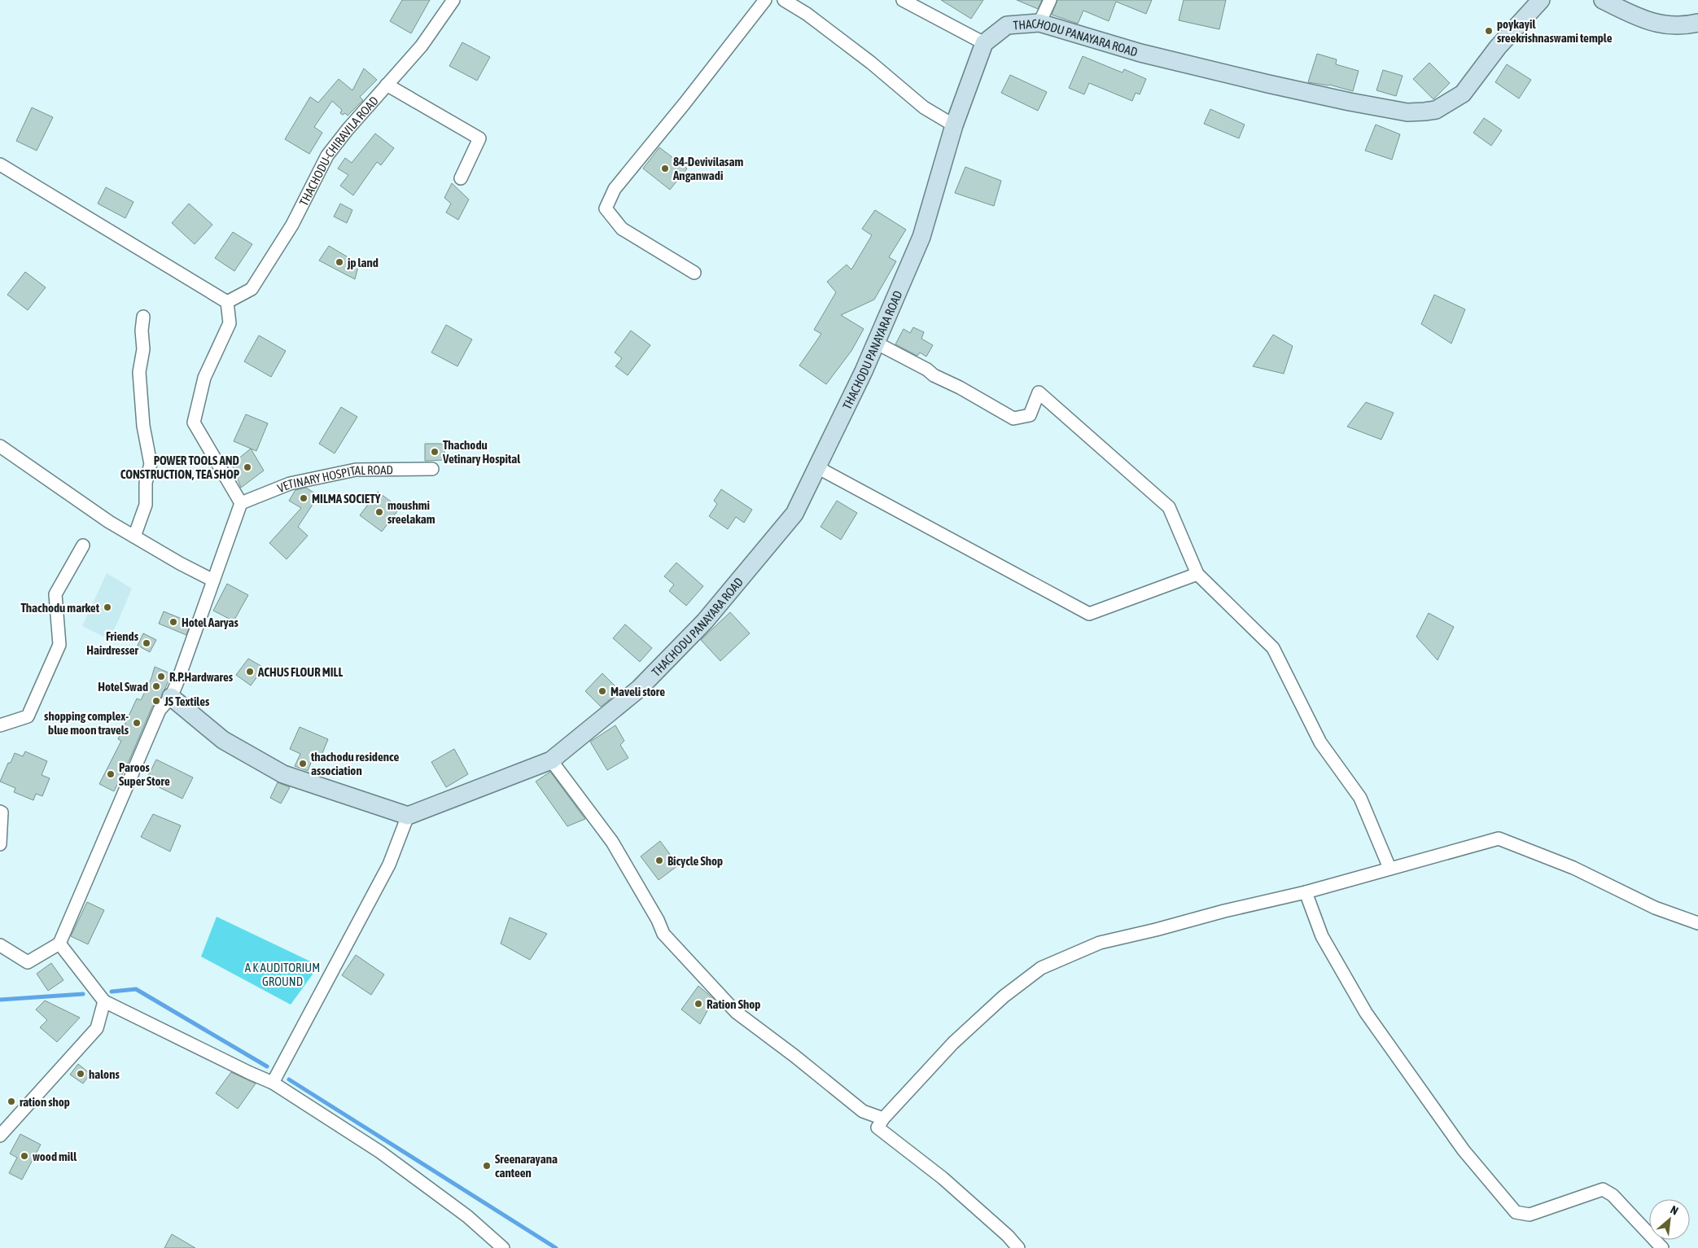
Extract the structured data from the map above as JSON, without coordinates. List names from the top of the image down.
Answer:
{
  "streets": {
    "main road": ["THACHODU PANAYARA ROAD"],
    "street": ["THACHODU-CHIRAVILA ROAD", "VETINARY HOSPITAL ROAD"]
  },
  "parks": ["A K AUDITORIUM GROUND"],
  "places": [
    "poykayil sreekrishnaswami temple",
    "84-Devivilasam Anganwadi",
    "jp land",
    "Thachodu Vetinary Hospital",
    "POWER TOOLS AND CONSTRUCTION, TEA SHOP",
    "MILMA SOCIETY",
    "moushmi sreelakam",
    "Thachodu market",
    "Hotel Aaryas",
    "Friends Hairdresser",
    "ACHUS FLOUR MILL",
    "R.P.Hardwares",
    "Hotel Swad",
    "Maveli store",
    "JS Textiles",
    "shopping complex- blue moon travels",
    "thachodu residence association",
    "Paroos Super Store",
    "Bicycle Shop",
    "Ration Shop",
    "halons",
    "ration shop",
    "wood mill",
    "Sreenarayana canteen"
  ],
  "north": "top right"
}
